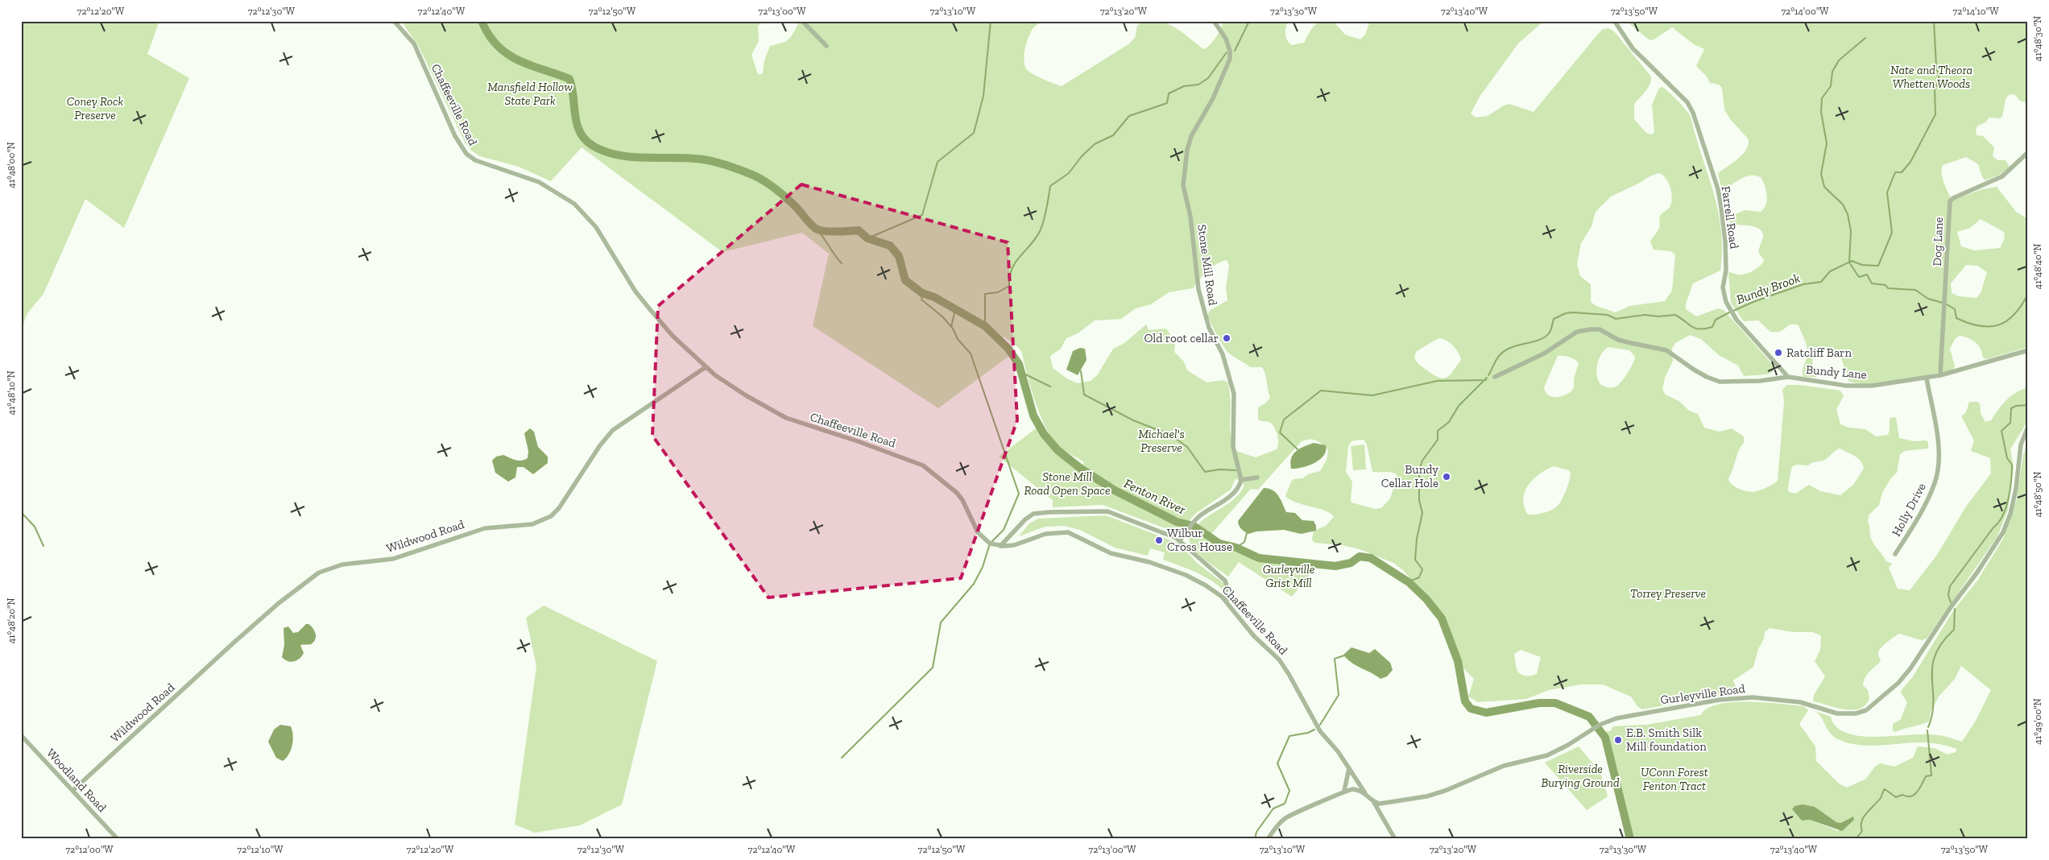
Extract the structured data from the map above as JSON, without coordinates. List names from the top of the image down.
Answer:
{
  "streets": {
    "street": [
      "Chaffeeville Road",
      "Farrell Road",
      "Dog Lane",
      "Stone Mill Road",
      "Bundy Lane",
      "Holly Drive",
      "Wildwood Road",
      "Gurleyville Road",
      "Woodland Road"
    ]
  },
  "crossings": [
    ["Chaffeeville Road", "Wildwood Road"],
    ["Farrell Road", "Bundy Lane"],
    ["Dog Lane", "Bundy Lane"],
    ["Bundy Lane", "Holly Drive"],
    ["Wildwood Road", "Woodland Road"]
  ],
  "water": ["Bundy Brook", "Fenton River"],
  "parks": [
    "Nate and Theora Whetten Woods",
    "Mansfield Hollow State Park",
    "Coney Rock Preserve",
    "Michael's Preserve",
    "Stone Mill Road Open Space",
    "Gurleyville Grist Mill",
    "Torrey Preserve",
    "Riverside Burying Ground",
    "UConn Forest Fenton Tract"
  ],
  "places": [
    "Old root cellar",
    "Ratcliff Barn",
    "Bundy Cellar Hole",
    "Wilbur Cross House",
    "E.B. Smith Silk Mill foundation"
  ],
  "coordinates": [
    "72°12'20\"W",
    "72°12'30\"W",
    "72°12'40\"W",
    "72°12'50\"W",
    "72°13'00\"W",
    "72°13'10\"W",
    "72°13'20\"W",
    "72°13'30\"W",
    "72°13'40\"W",
    "72°13'50\"W",
    "72°14'00\"W",
    "72°14'10\"W",
    "41°48'30\"N",
    "41°48'00\"N",
    "41°48'40\"N",
    "41°48'10\"N",
    "41°48'50\"N",
    "41°48'20\"N",
    "41°49'00\"N",
    "72°12'00\"W",
    "72°12'10\"W"
  ]
}
